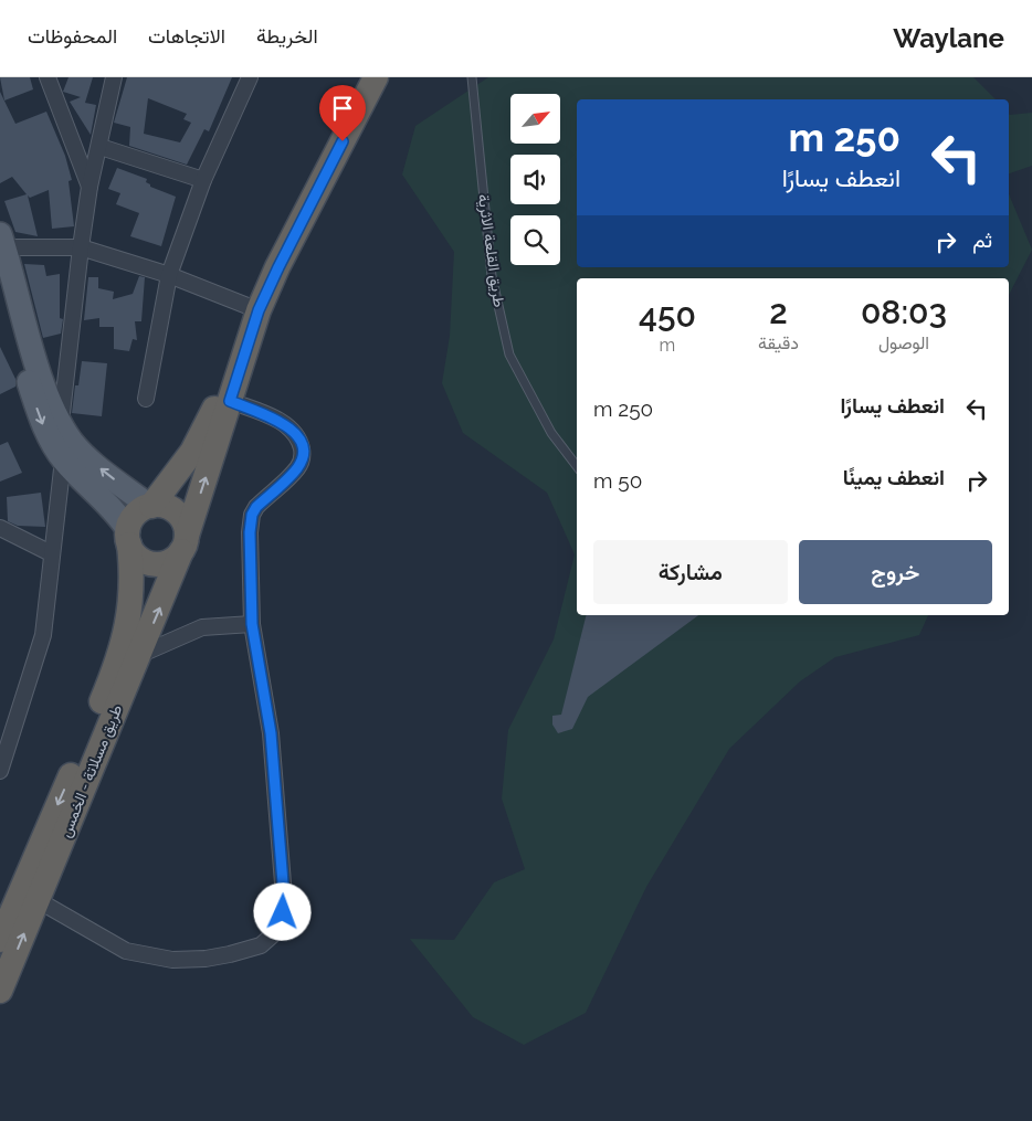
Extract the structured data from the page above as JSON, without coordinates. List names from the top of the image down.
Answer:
{
  "streets": {
    "highway": ["طريق مسلاتة - الخمس"],
    "lane": ["طريق القلعة الاثرية"]
  },
  "north": "top right",
  "page": {
    "header": "Waylane",
    "nav": ["الخريطة", "الاتجاهات", "المحفوظات"],
    "turn": ["250 m", "انعطف يسارًا"],
    "then": "ثم",
    "eta": [
      "08:03",
      "الوصول",
      "2",
      "دقيقة",
      "450",
      "m"
    ],
    "list": [
      {
        "name": "انعطف يسارًا",
        "value": "250 m"
      },
      {
        "name": "انعطف يمينًا",
        "value": "50 m"
      }
    ],
    "buttons": ["خروج", "مشاركة"]
  }
}
